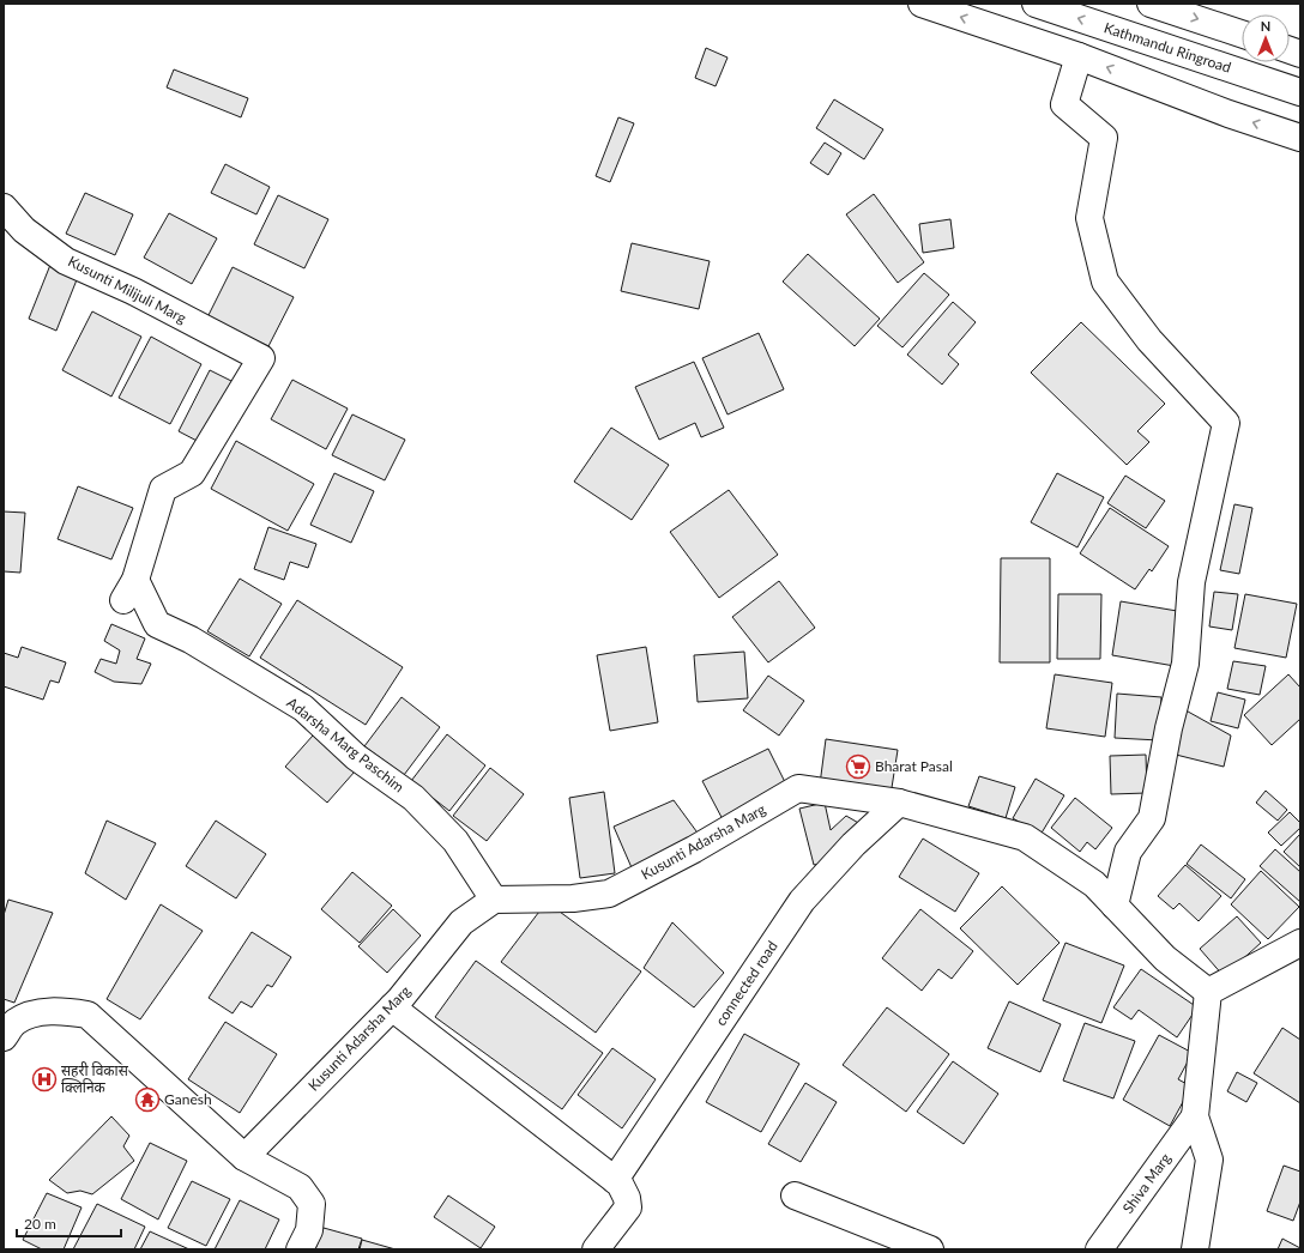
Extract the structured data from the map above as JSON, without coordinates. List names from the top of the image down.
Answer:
{
  "streets": {
    "main road": [
      "Kathmandu Ringroad",
      "Kusunti Milijuli Marg",
      "Adarsha Marg Paschim",
      "Kusunti Adarsha Marg",
      "connected road",
      "Shiva Marg"
    ]
  },
  "crossings": [
    ["Kusunti Milijuli Marg", "Adarsha Marg Paschim"],
    ["Adarsha Marg Paschim", "Kusunti Adarsha Marg"],
    ["Kusunti Adarsha Marg", "connected road"]
  ],
  "places": {
    "supermarket": ["Bharat Pasal"],
    "hospital": ["सहरी विकास क्लिनिक"],
    "temple": ["Ganesh"]
  },
  "scale_bar": "20 m",
  "north": "top"
}
